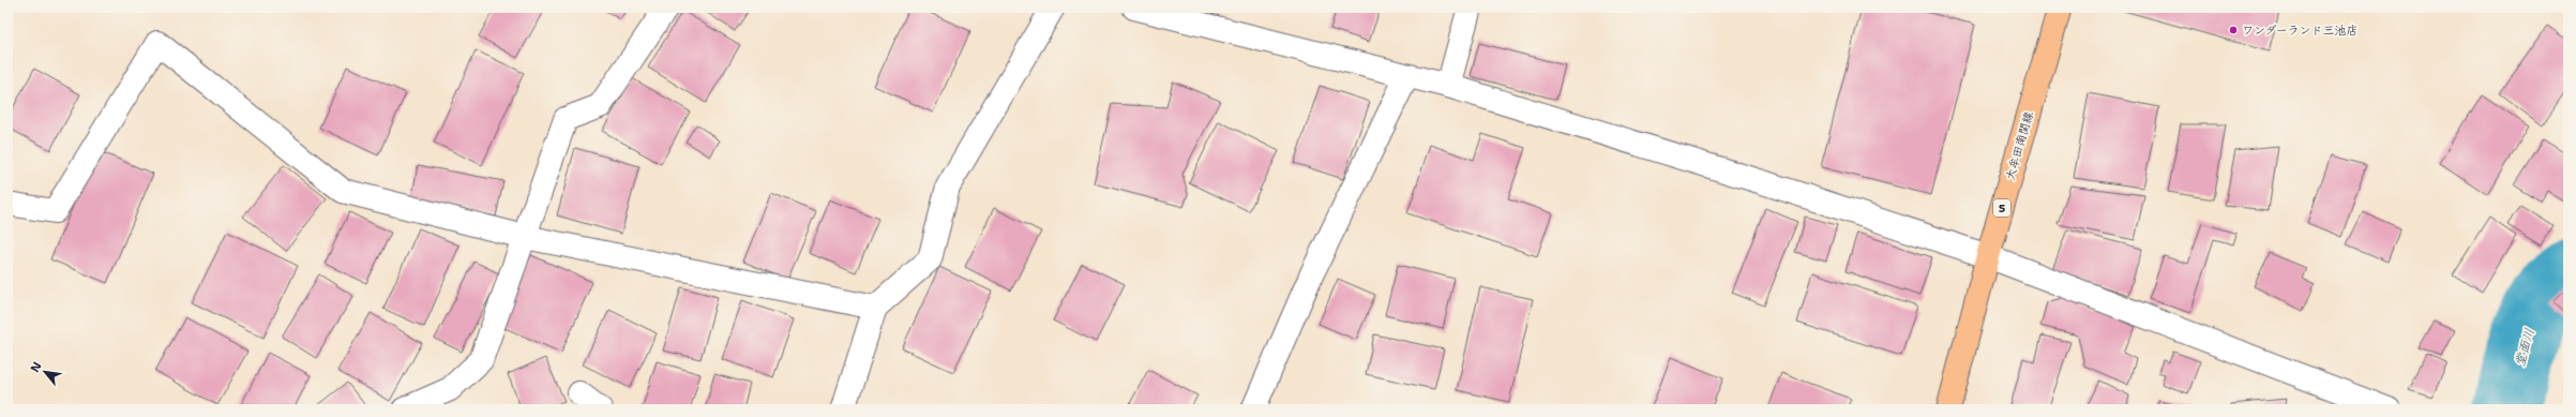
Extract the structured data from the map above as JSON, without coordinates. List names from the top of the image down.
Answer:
{
  "streets": {
    "main road": ["大牟田南関線", "5"]
  },
  "water": ["堂面川"],
  "places": ["ワンダーランド三池店"],
  "north": "top left"
}
